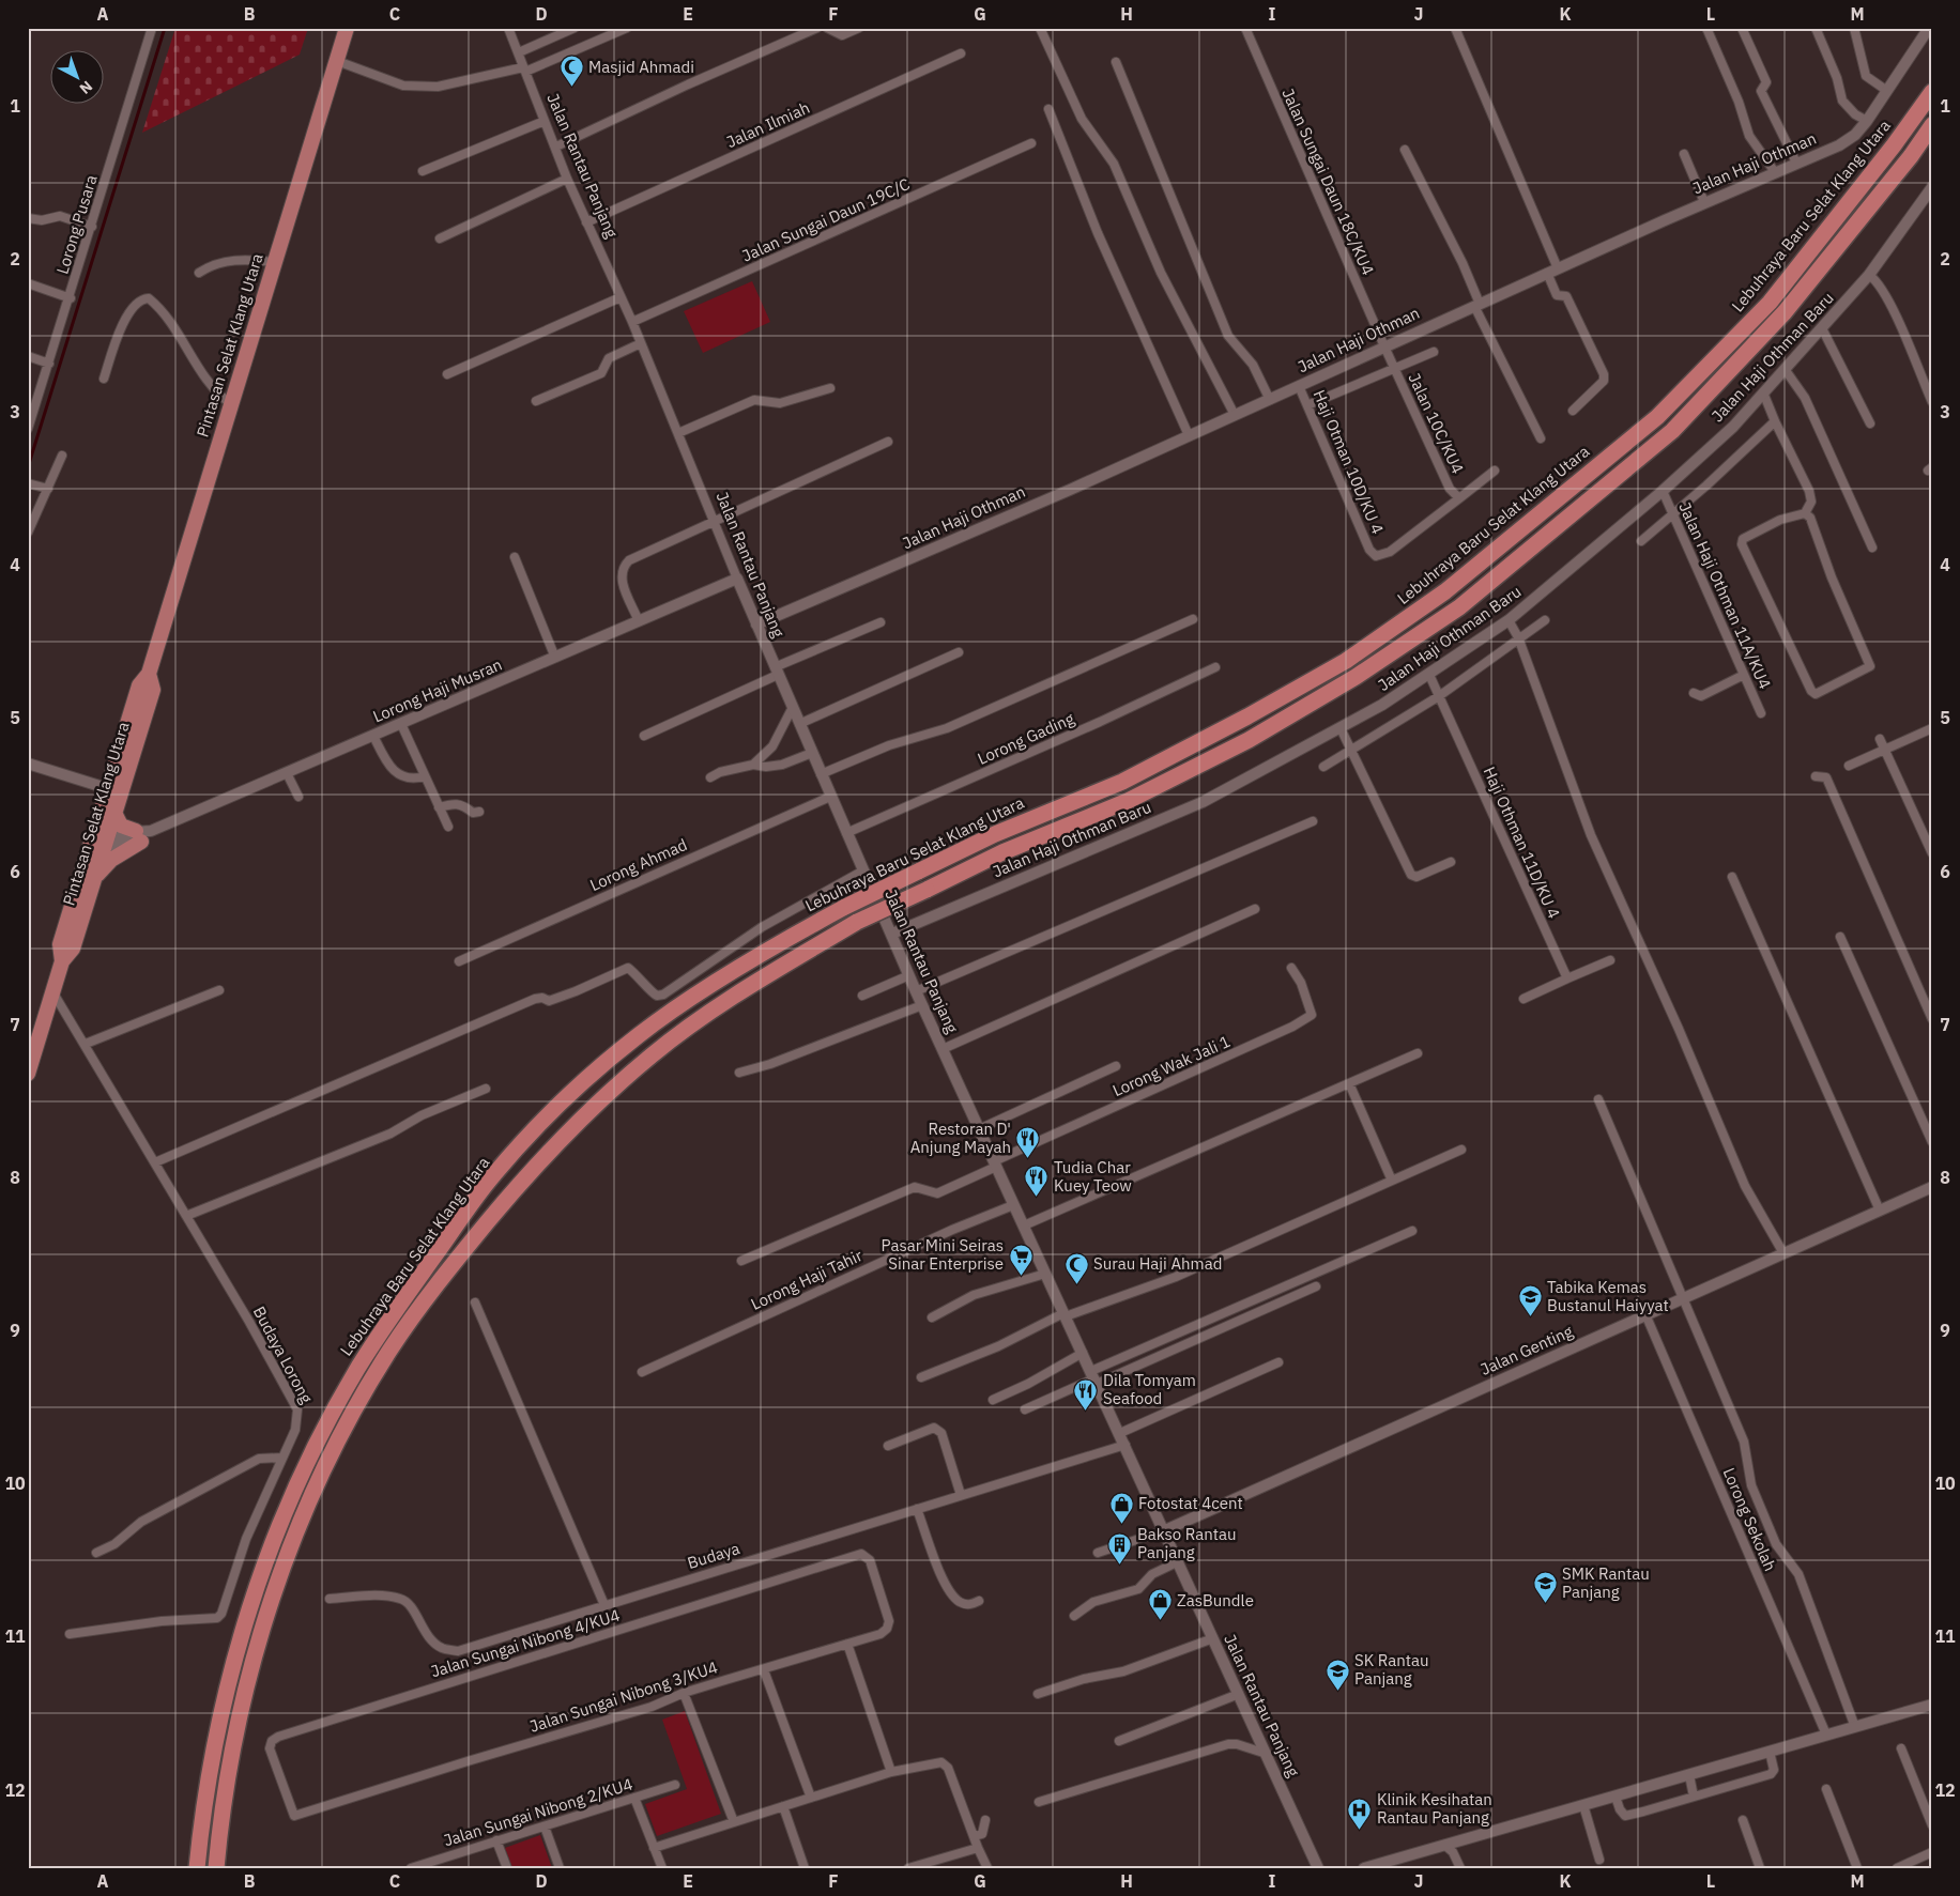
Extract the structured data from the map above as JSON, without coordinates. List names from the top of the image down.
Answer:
{
  "streets": {
    "highway": ["Lebuhraya Baru Selat Klang Utara", "Pintasan Selat Klang Utara"],
    "street": [
      "Jalan Ilmiah",
      "Jalan Haji Othman",
      "Jalan Rantau Panjang",
      "Jalan Sungai Daun 18C/KU4",
      "Jalan Sungai Daun 19C/C",
      "Lorong Pusara",
      "Jalan Haji Othman Baru",
      "Jalan 10C/KU4",
      "Haji Otman 10D/KU 4",
      "Jalan Haji Othman 11A/KU4",
      "Lorong Haji Musran",
      "Lorong Gading",
      "Haji Othman 11D/KU 4",
      "Lorong Ahmad",
      "Lorong Wak Jali 1",
      "Lorong Haji Tahir",
      "Jalan Genting",
      "Budaya Lorong",
      "Lorong Sekolah",
      "Budaya",
      "Jalan Sungai Nibong 4/KU4",
      "Jalan Sungai Nibong 3/KU4",
      "Jalan Sungai Nibong 2/KU4"
    ]
  },
  "crossings": [
    ["Jalan Ilmiah", "Jalan Rantau Panjang"],
    ["Jalan Haji Othman", "Jalan Rantau Panjang"],
    ["Jalan Haji Othman", "Jalan Sungai Daun 18C/KU4"],
    ["Jalan Haji Othman", "Jalan 10C/KU4"],
    ["Jalan Haji Othman", "Haji Otman 10D/KU 4"],
    ["Jalan Rantau Panjang", "Jalan Sungai Daun 19C/C"],
    ["Jalan Rantau Panjang", "Jalan Haji Othman Baru"],
    ["Jalan Rantau Panjang", "Lorong Haji Musran"],
    ["Jalan Rantau Panjang", "Lorong Gading"],
    ["Jalan Rantau Panjang", "Lorong Ahmad"],
    ["Jalan Rantau Panjang", "Lorong Wak Jali 1"],
    ["Jalan Rantau Panjang", "Lorong Haji Tahir"],
    ["Jalan Rantau Panjang", "Jalan Genting"],
    ["Jalan Rantau Panjang", "Budaya"],
    ["Jalan Sungai Daun 18C/KU4", "Jalan 10C/KU4"],
    ["Pintasan Selat Klang Utara", "Lorong Haji Musran"],
    ["Pintasan Selat Klang Utara", "Budaya Lorong"],
    ["Jalan Haji Othman Baru", "Jalan Haji Othman 11A/KU4"],
    ["Jalan Haji Othman Baru", "Haji Othman 11D/KU 4"],
    ["Jalan 10C/KU4", "Haji Otman 10D/KU 4"],
    ["Jalan Genting", "Lorong Sekolah"],
    ["Jalan Sungai Nibong 4/KU4", "Jalan Sungai Nibong 3/KU4"]
  ],
  "places": {
    "mosque": ["Masjid Ahmadi", "Surau Haji Ahmad"],
    "restaurant": ["Restoran D' Anjung Mayah", "Tudia Char Kuey Teow", "Dila Tomyam Seafood"],
    "supermarket": ["Pasar Mini Seiras Sinar Enterprise"],
    "school or university": ["Tabika Kemas Bustanul Haiyyat", "SMK Rantau Panjang", "SK Rantau Panjang"],
    "shop": ["Fotostat 4cent", "ZasBundle"],
    "building": ["Bakso Rantau Panjang"],
    "hospital": ["Klinik Kesihatan Rantau Panjang"]
  },
  "north": "bottom right",
  "grid": {
    "columns": [
      "A",
      "B",
      "C",
      "D",
      "E",
      "F",
      "G",
      "H",
      "I",
      "J",
      "K",
      "L",
      "M"
    ],
    "rows": [
      "1",
      "2",
      "3",
      "4",
      "5",
      "6",
      "7",
      "8",
      "9",
      "10",
      "11",
      "12"
    ]
  }
}
